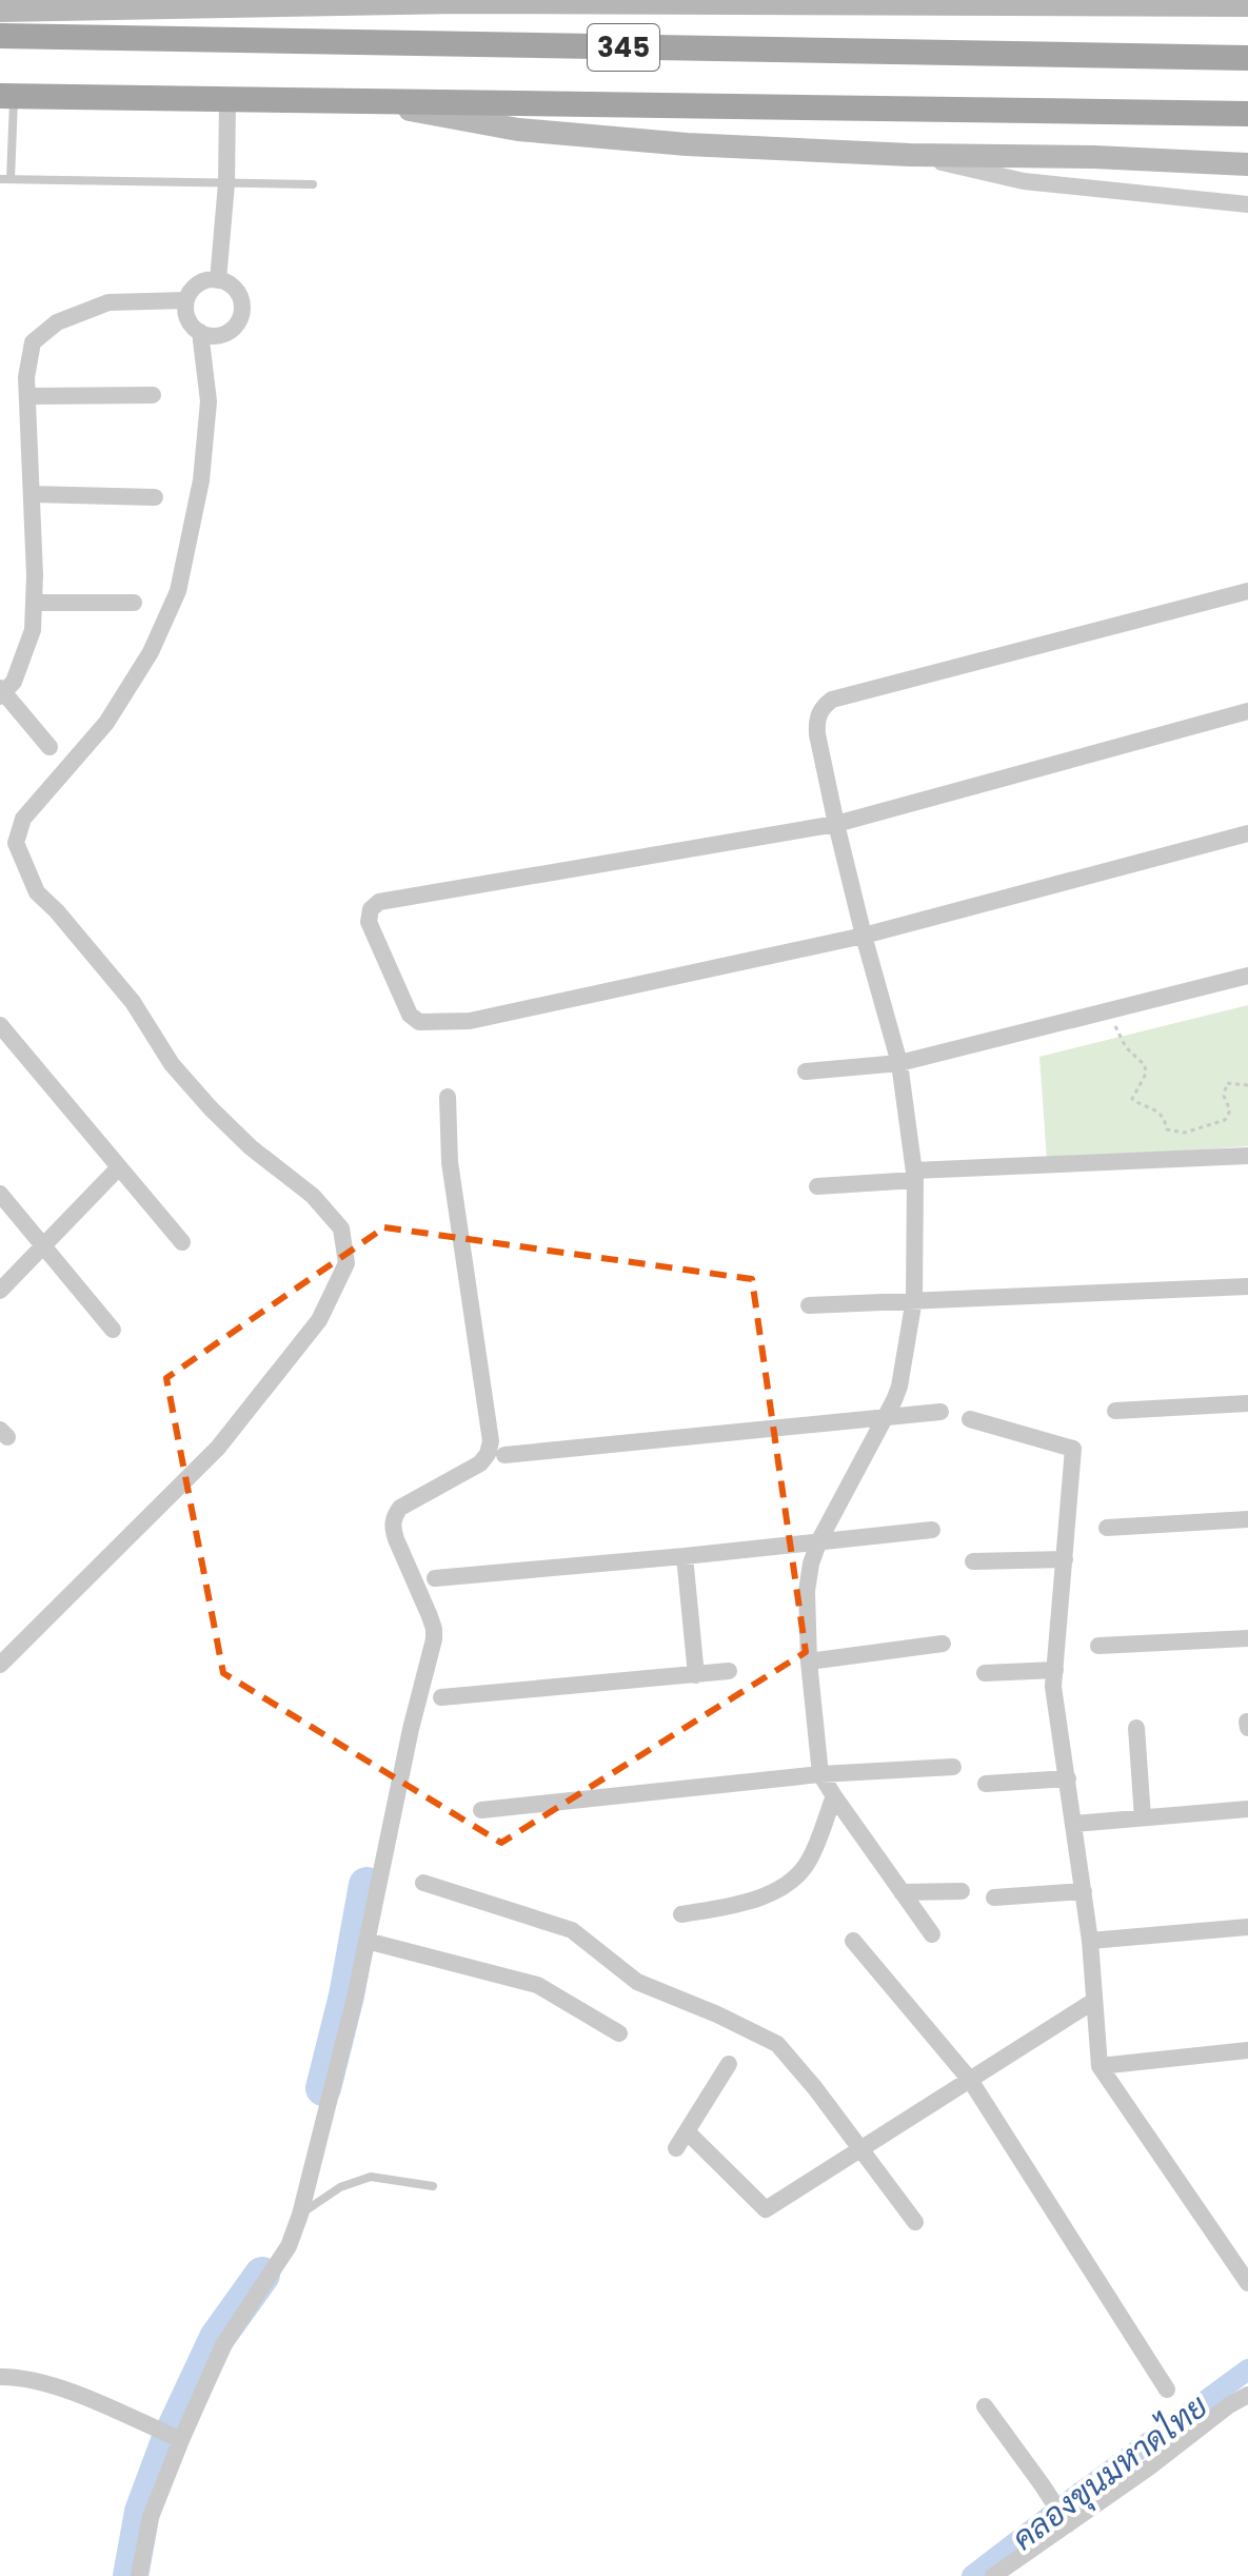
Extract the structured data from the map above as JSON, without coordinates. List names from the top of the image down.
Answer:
{
  "streets": {
    "main road": ["345"]
  },
  "water": ["คลองขุนมหาดไทย"]
}
